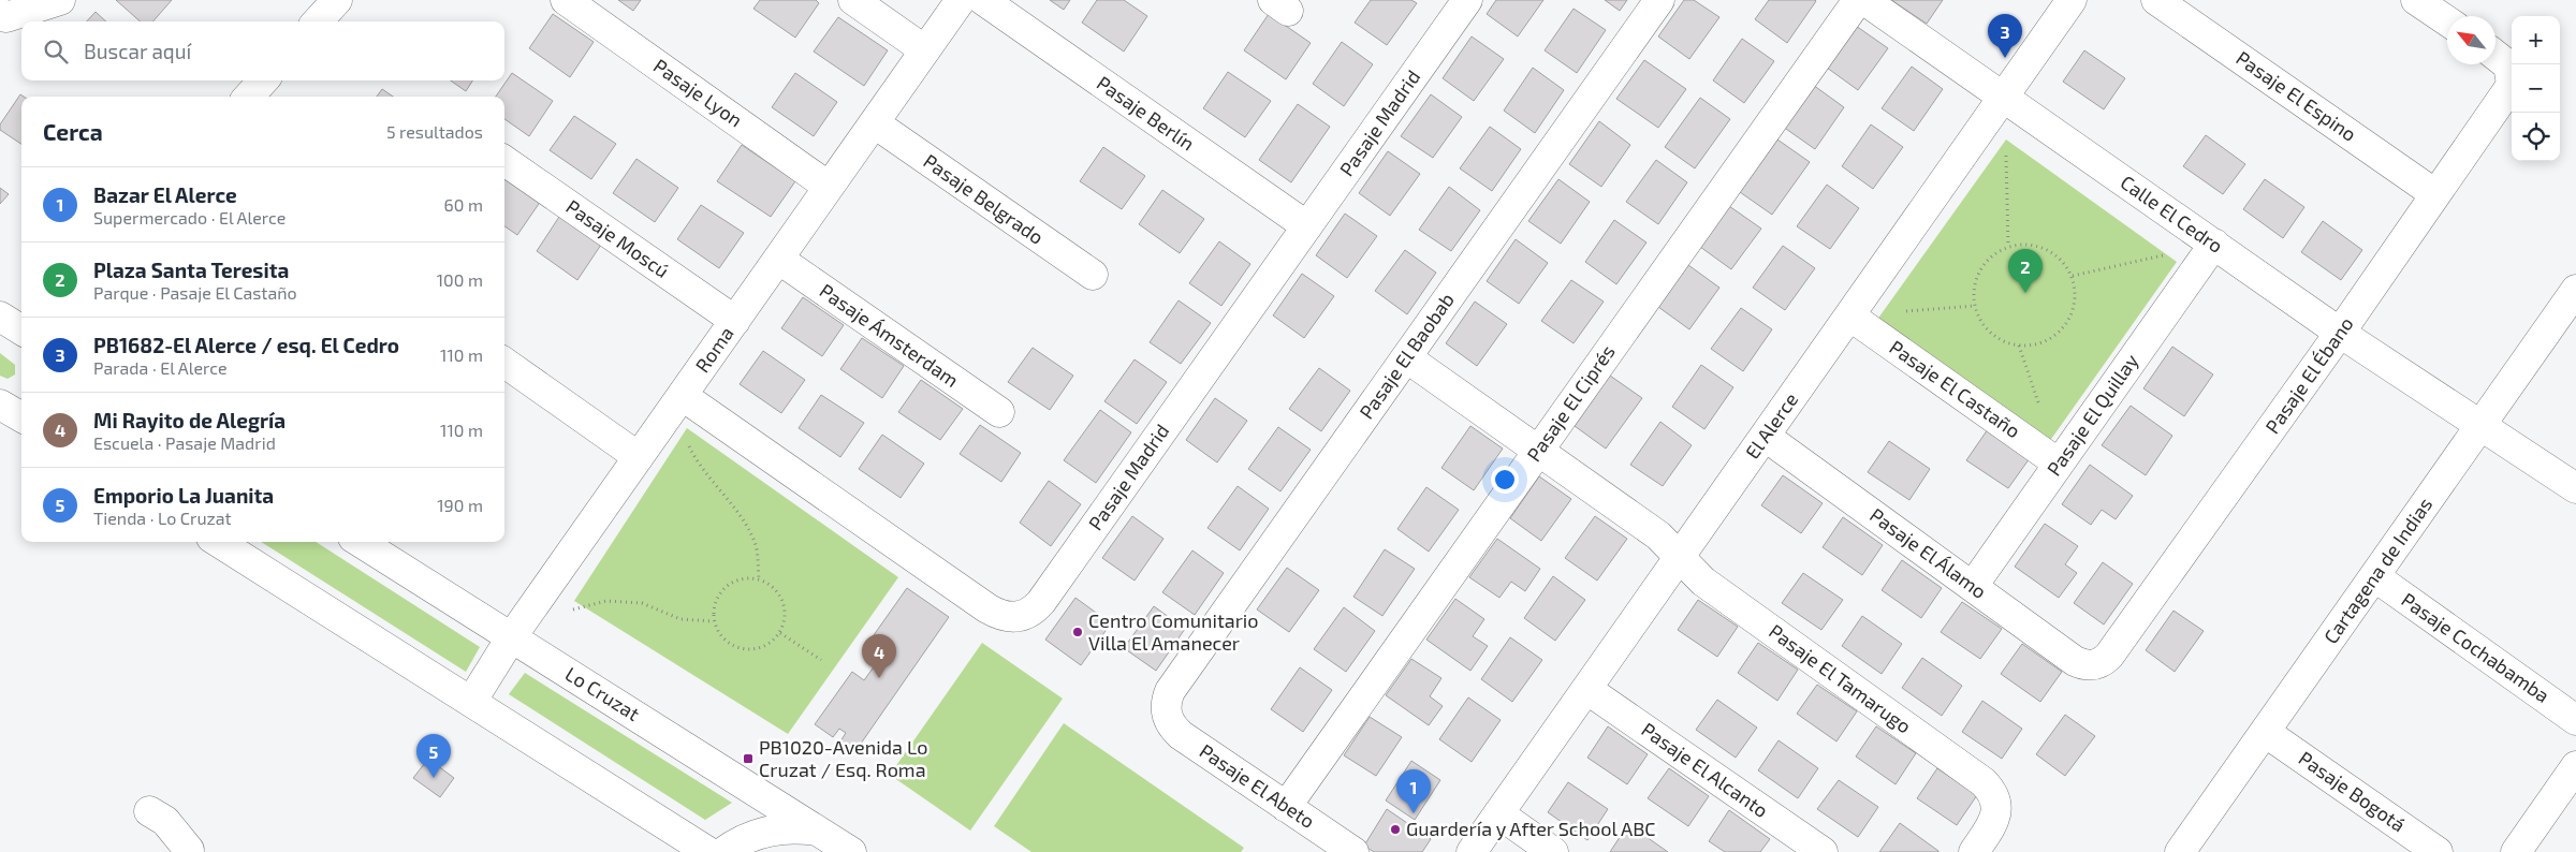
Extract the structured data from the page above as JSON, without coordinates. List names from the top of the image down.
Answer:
{
  "streets": {
    "street": [
      "Pasaje Lyon",
      "Pasaje El Espino",
      "Pasaje Berlín",
      "Pasaje Madrid",
      "Pasaje Belgrado",
      "Calle El Cedro",
      "Pasaje Moscú",
      "Pasaje Ámsterdam",
      "Roma",
      "Pasaje El Baobab",
      "Pasaje El Ébano",
      "Pasaje El Castaño",
      "Pasaje El Ciprés",
      "Pasaje El Quillay",
      "El Alerce",
      "Pasaje El Álamo",
      "Cartagena de Indias",
      "Pasaje Cochabamba",
      "Pasaje El Tamarugo",
      "Lo Cruzat",
      "Pasaje El Alcanto",
      "Pasaje El Abeto",
      "Pasaje Bogotá"
    ]
  },
  "crossings": [
    ["Pasaje Lyon", "Roma"],
    ["Pasaje El Espino", "Pasaje El Ébano"],
    ["Pasaje Berlín", "Pasaje Madrid"],
    ["Pasaje Madrid", "Roma"],
    ["Pasaje Belgrado", "Roma"],
    ["Calle El Cedro", "Pasaje El Ébano"],
    ["Calle El Cedro", "Pasaje El Quillay"],
    ["Calle El Cedro", "El Alerce"],
    ["Calle El Cedro", "Cartagena de Indias"],
    ["Pasaje Moscú", "Roma"],
    ["Pasaje Ámsterdam", "Roma"],
    ["Roma", "Lo Cruzat"],
    ["Pasaje El Baobab", "Pasaje El Tamarugo"],
    ["Pasaje El Baobab", "Pasaje El Abeto"],
    ["Pasaje El Ébano", "Pasaje El Álamo"],
    ["Pasaje El Castaño", "Pasaje El Quillay"],
    ["Pasaje El Castaño", "El Alerce"],
    ["Pasaje El Ciprés", "Pasaje El Tamarugo"],
    ["Pasaje El Ciprés", "Pasaje El Abeto"],
    ["Pasaje El Quillay", "Pasaje El Álamo"],
    ["El Alerce", "Pasaje El Álamo"],
    ["El Alerce", "Pasaje El Tamarugo"],
    ["El Alerce", "Pasaje El Alcanto"],
    ["Cartagena de Indias", "Pasaje Cochabamba"],
    ["Cartagena de Indias", "Pasaje Bogotá"]
  ],
  "places": {
    "other": ["Centro Comunitario Villa El Amanecer", "Guardería y After School ABC"],
    "transit": ["PB1020-Avenida Lo Cruzat / Esq. Roma"]
  },
  "north": "top left",
  "page": {
    "pins": [
      "3",
      "2",
      "4",
      "5",
      "1"
    ],
    "map_buttons": ["+", "−"],
    "search": "Buscar aquí",
    "heading": ["Cerca", "5 resultados"],
    "list": [
      {
        "mark": "1",
        "name": "Bazar El Alerce",
        "note": "Supermercado · El Alerce",
        "value": "60 m"
      },
      {
        "mark": "2",
        "name": "Plaza Santa Teresita",
        "note": "Parque · Pasaje El Castaño",
        "value": "100 m"
      },
      {
        "mark": "3",
        "name": "PB1682-El Alerce / esq. El Cedro",
        "note": "Parada · El Alerce",
        "value": "110 m"
      },
      {
        "mark": "4",
        "name": "Mi Rayito de Alegría",
        "note": "Escuela · Pasaje Madrid",
        "value": "110 m"
      },
      {
        "mark": "5",
        "name": "Emporio La Juanita",
        "note": "Tienda · Lo Cruzat",
        "value": "190 m"
      }
    ]
  }
}
